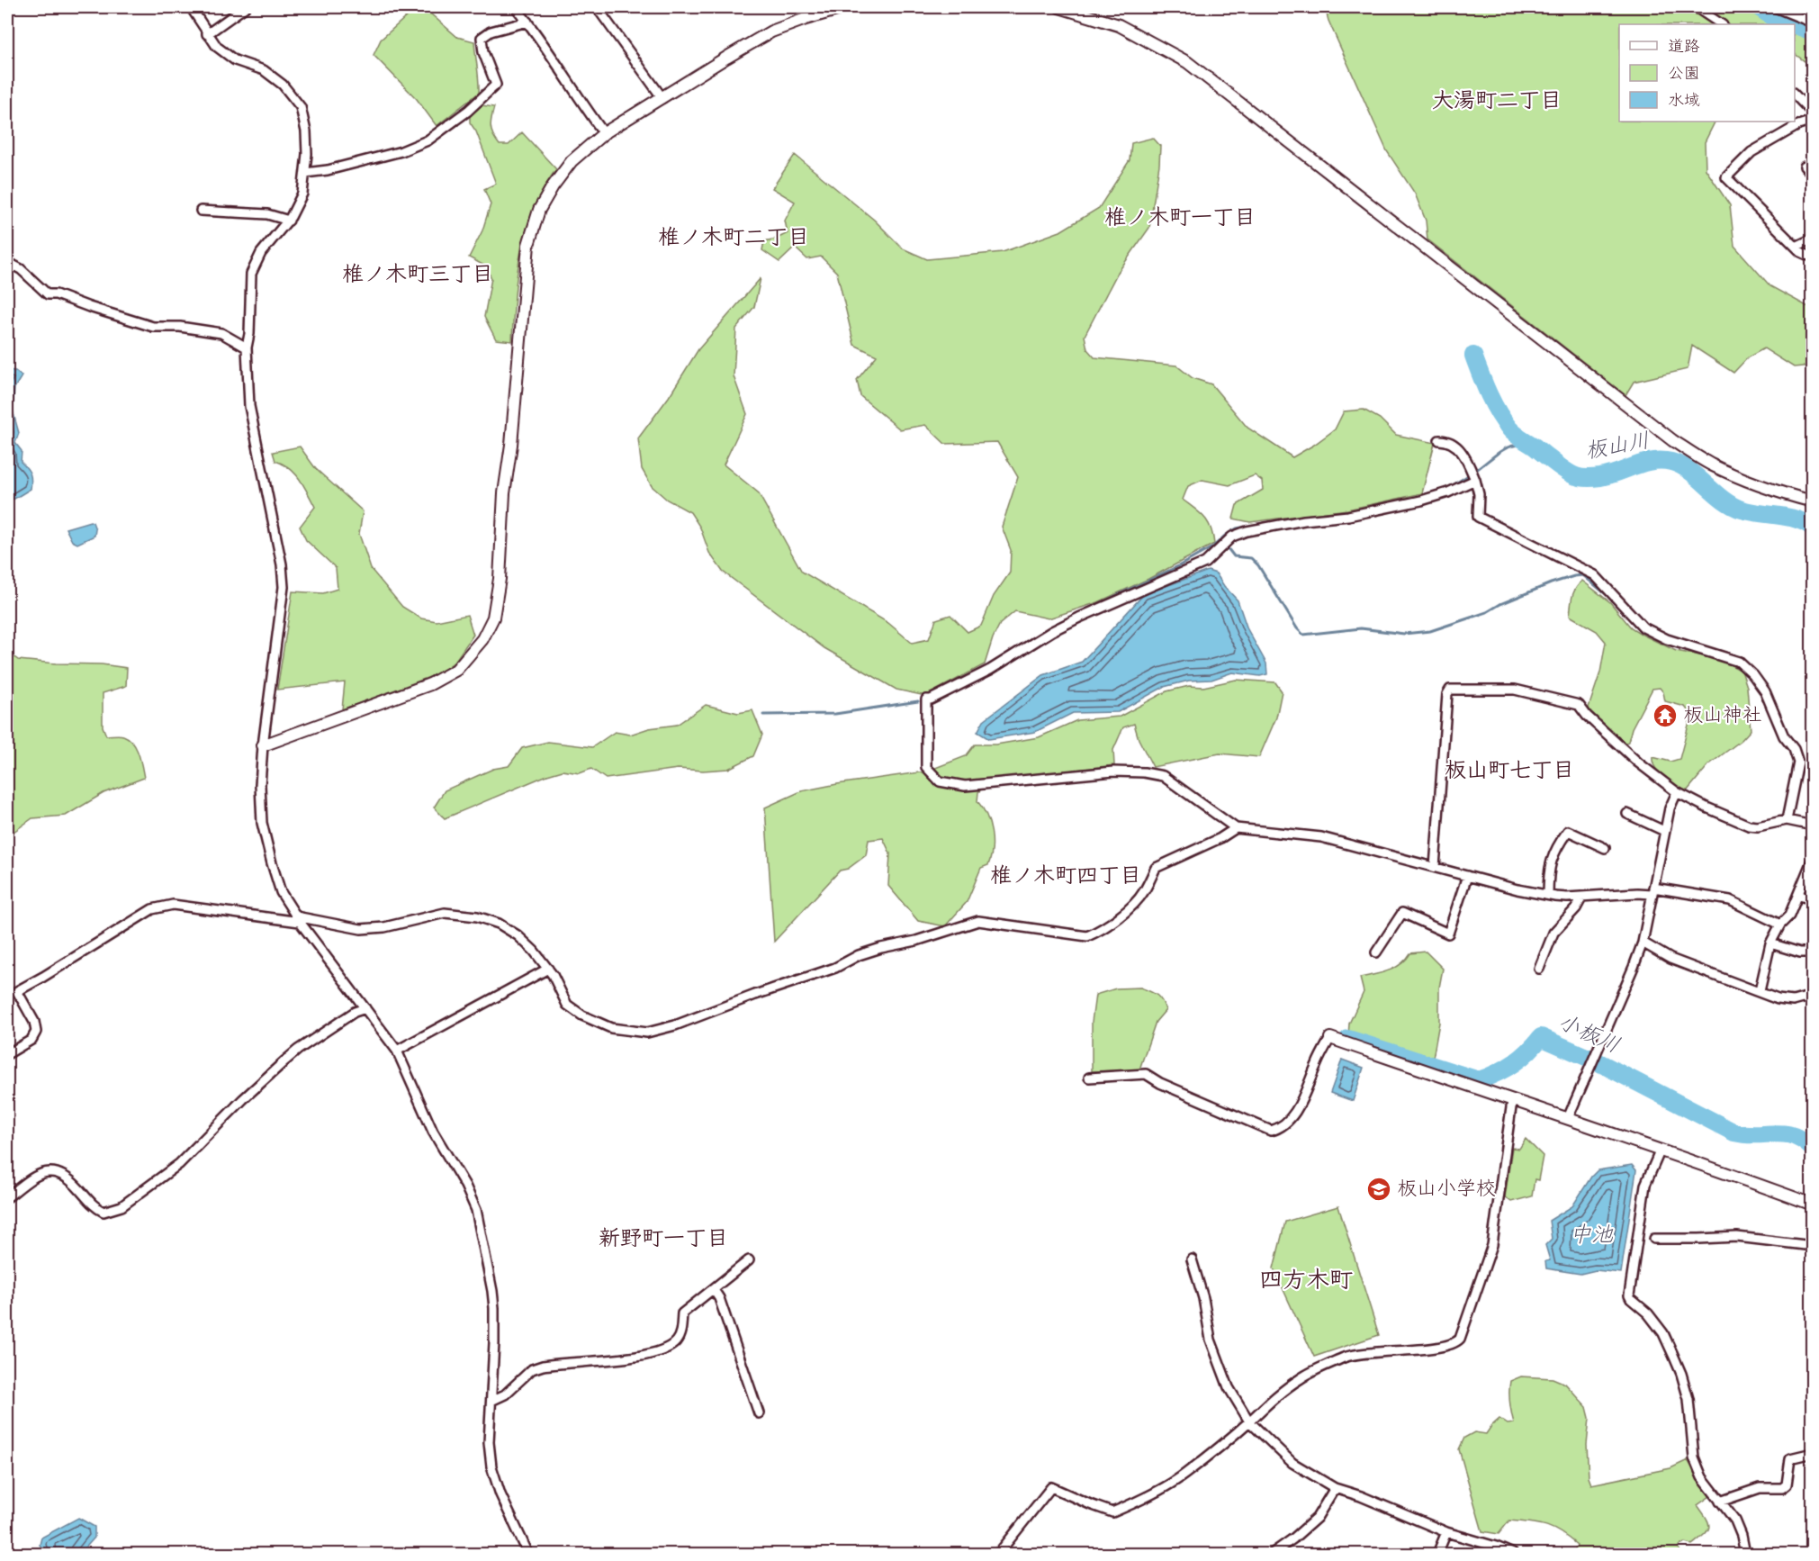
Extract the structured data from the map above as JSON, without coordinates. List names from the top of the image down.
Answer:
{
  "districts": [
    "大湯町二丁目",
    "椎ノ木町一丁目",
    "椎ノ木町二丁目",
    "椎ノ木町三丁目",
    "板山町七丁目",
    "椎ノ木町四丁目",
    "新野町一丁目",
    "四方木町"
  ],
  "water": ["板山川", "小板川", "中池"],
  "places": {
    "temple": ["板山神社"],
    "school or university": ["板山小学校"]
  },
  "legend": ["道路", "公園", "水域"]
}
